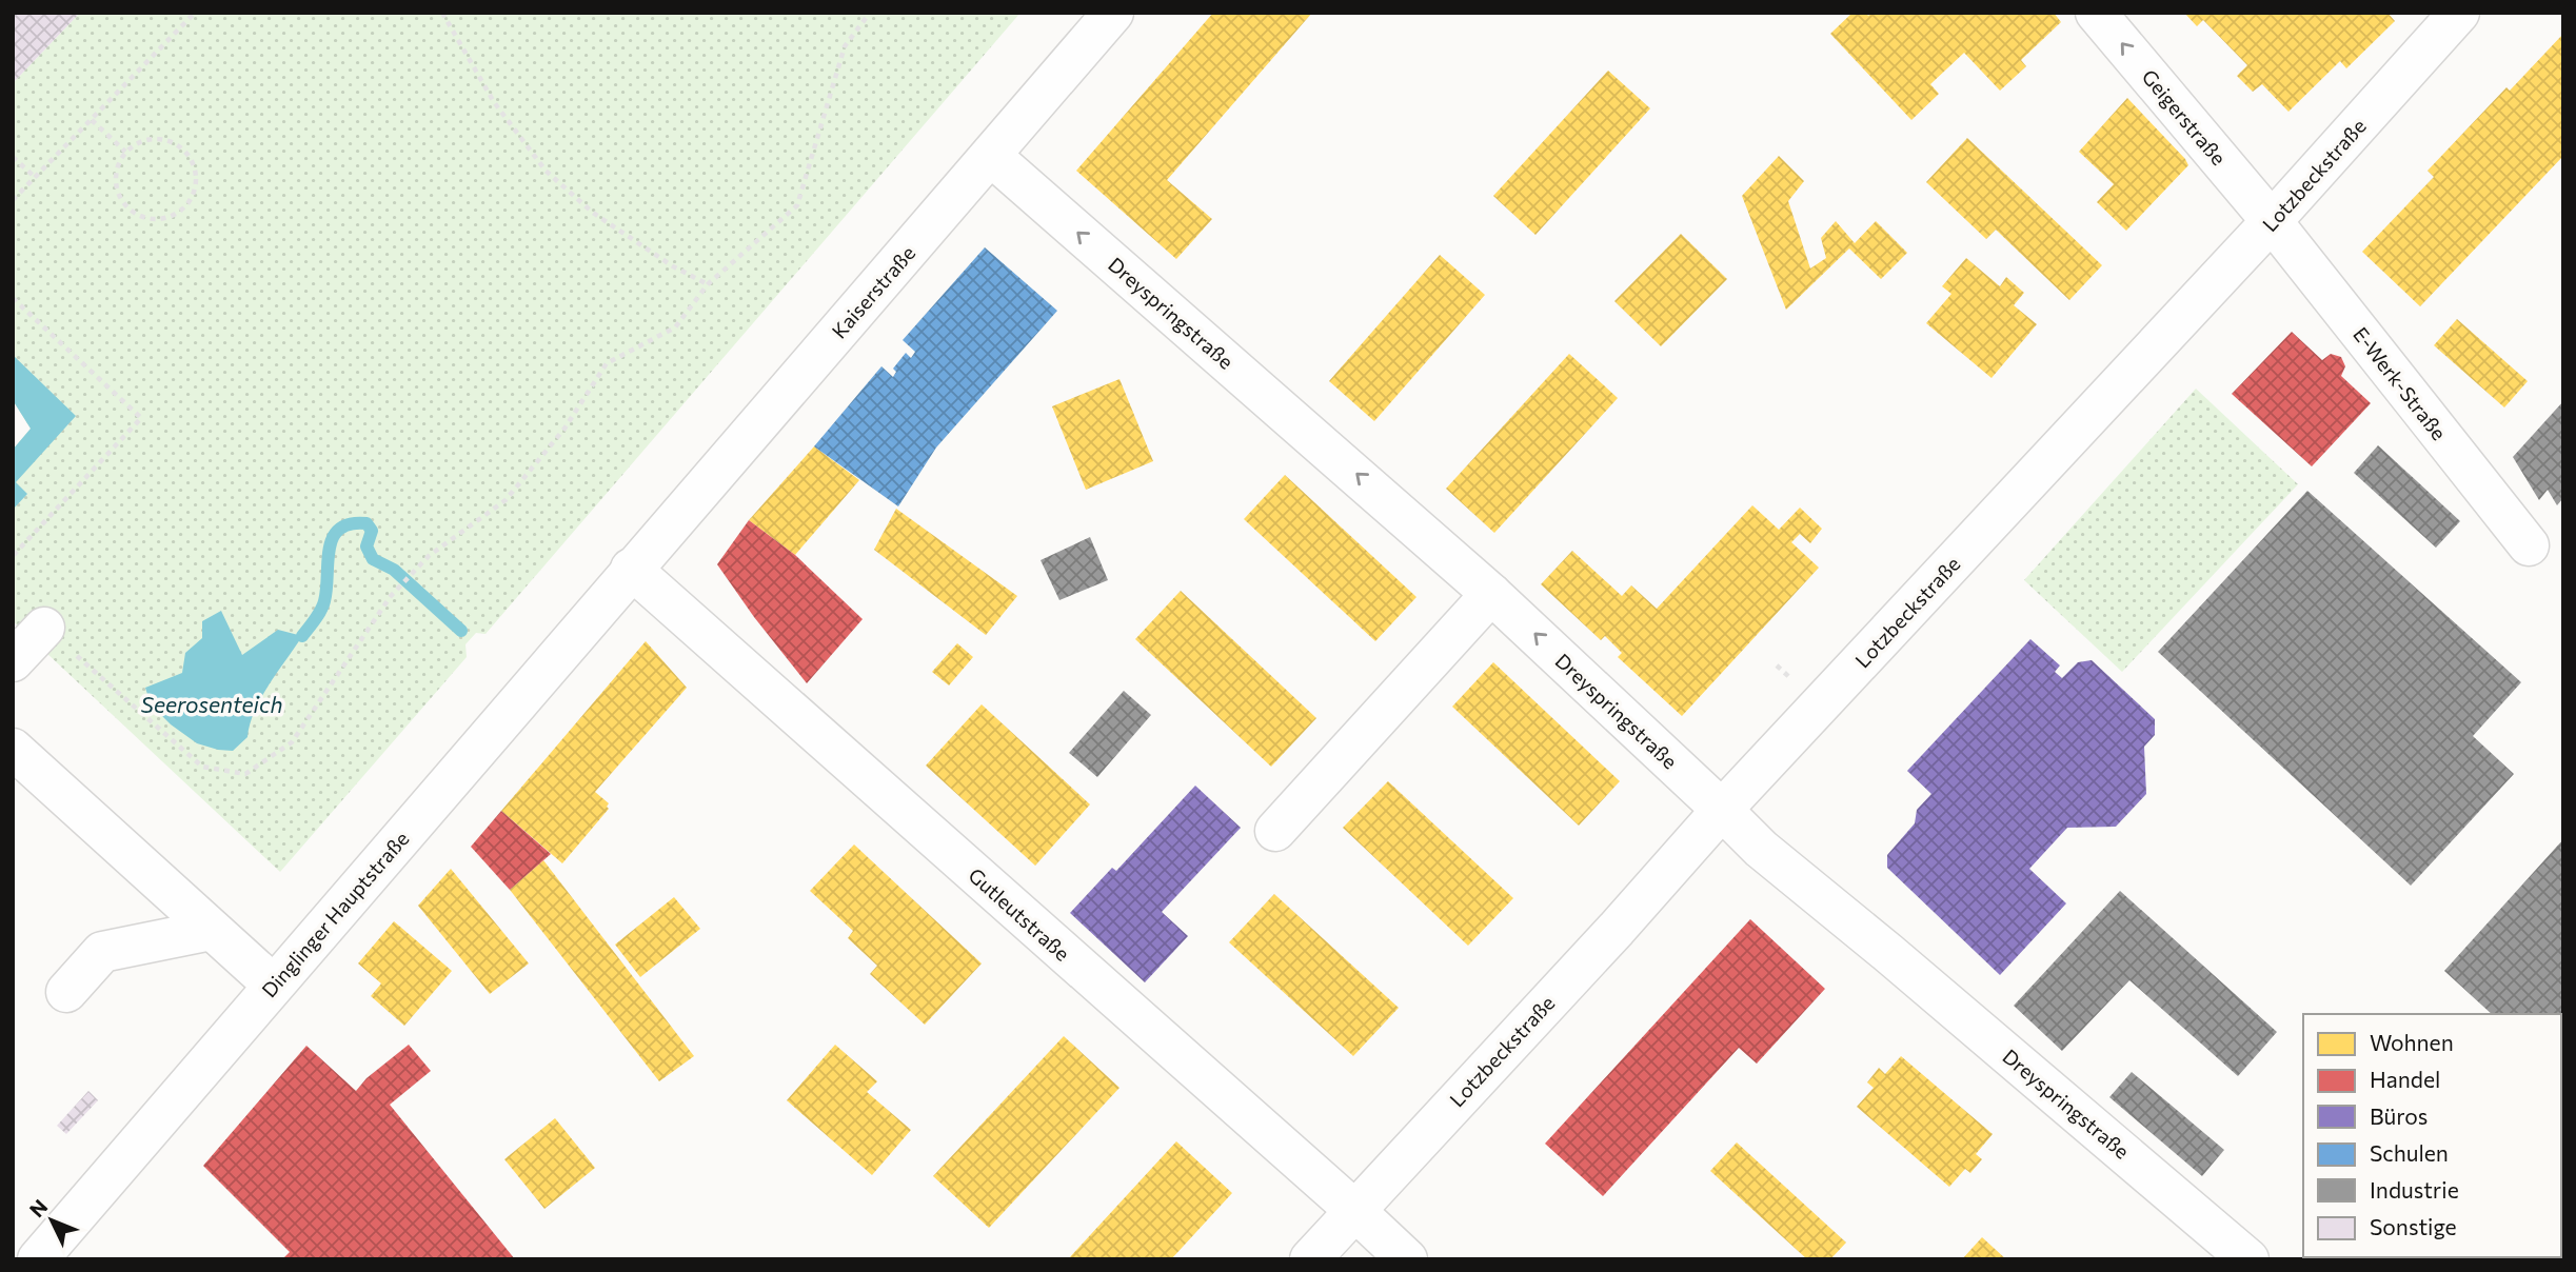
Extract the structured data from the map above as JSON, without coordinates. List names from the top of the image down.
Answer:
{
  "streets": {
    "street": [
      "Geigerstraße",
      "Lotzbeckstraße",
      "Kaiserstraße",
      "Dreyspringstraße",
      "E-Werk-Straße",
      "Dinglinger Hauptstraße",
      "Gutleutstraße"
    ]
  },
  "crossings": [
    ["Geigerstraße", "Lotzbeckstraße"],
    ["Geigerstraße", "E-Werk-Straße"],
    ["Lotzbeckstraße", "Dreyspringstraße"],
    ["Lotzbeckstraße", "E-Werk-Straße"],
    ["Lotzbeckstraße", "Gutleutstraße"],
    ["Kaiserstraße", "Dreyspringstraße"],
    ["Kaiserstraße", "Dinglinger Hauptstraße"],
    ["Kaiserstraße", "Gutleutstraße"],
    ["Dinglinger Hauptstraße", "Gutleutstraße"]
  ],
  "one_way": ["Geigerstraße", "Dreyspringstraße"],
  "water": ["Seerosenteich"],
  "legend": [
    "Wohnen",
    "Handel",
    "Büros",
    "Schulen",
    "Industrie",
    "Sonstige"
  ],
  "north": "top left"
}
